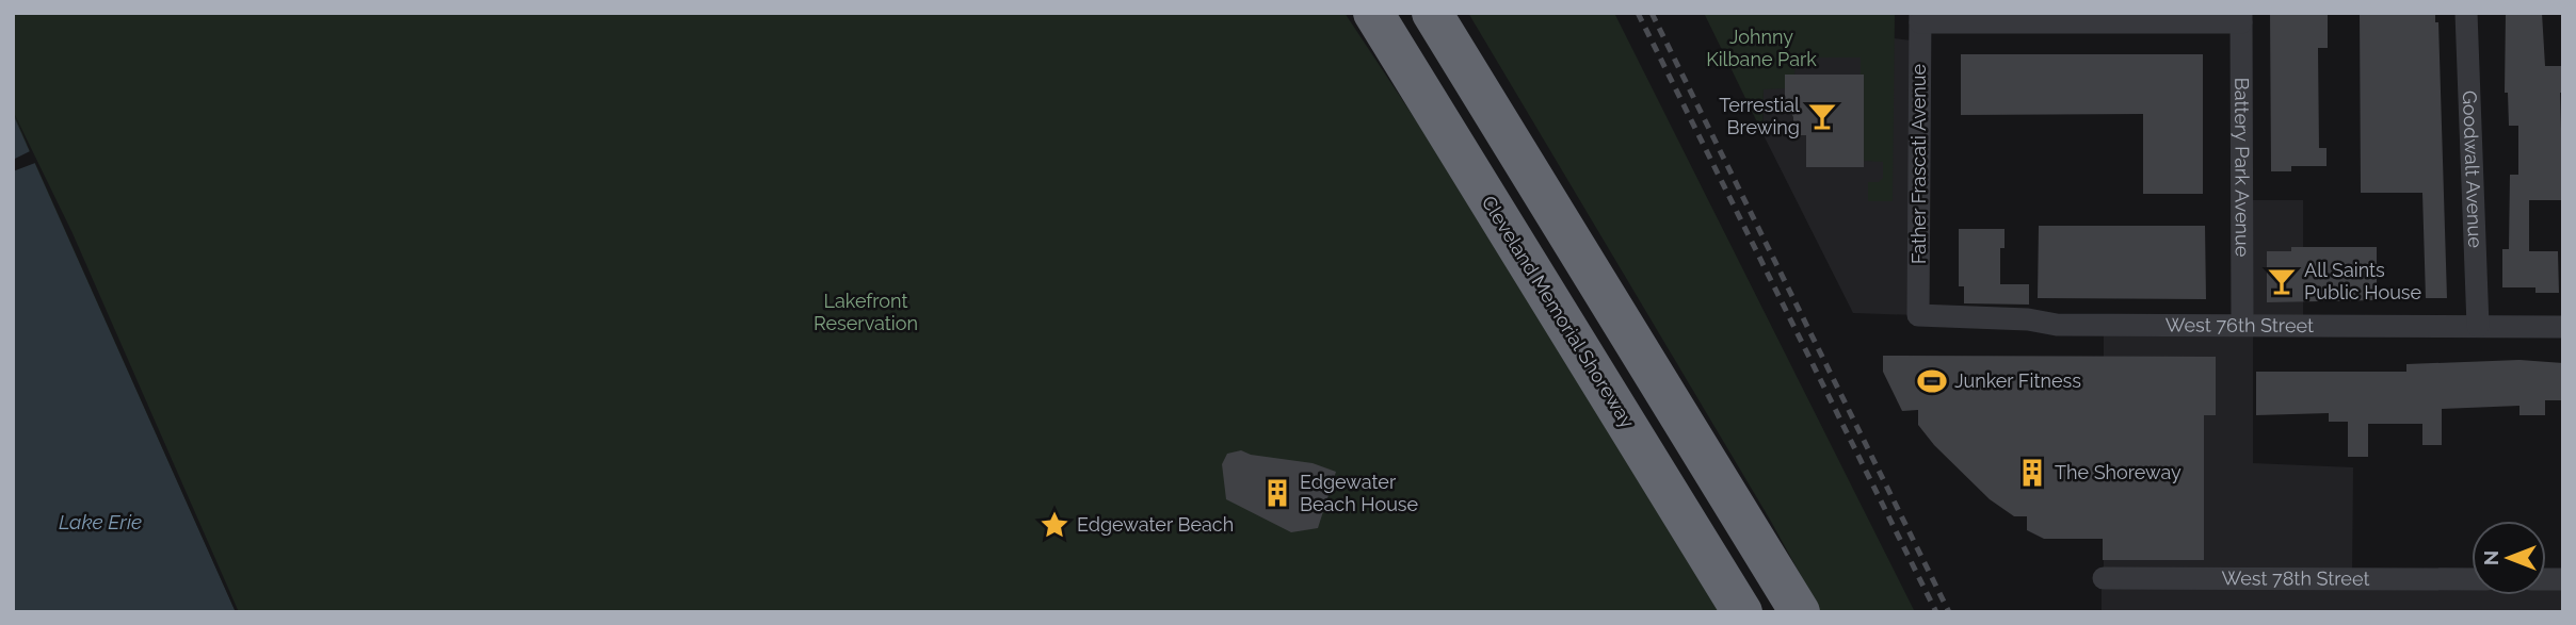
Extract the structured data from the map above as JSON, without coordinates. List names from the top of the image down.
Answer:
{
  "streets": {
    "highway": ["Cleveland Memorial Shoreway"],
    "street": [
      "Father Frascati Avenue",
      "Battery Park Avenue",
      "Goodwalt Avenue",
      "West 76th Street",
      "West 78th Street"
    ]
  },
  "crossings": [
    ["Father Frascati Avenue", "West 76th Street"],
    ["Battery Park Avenue", "West 76th Street"],
    ["Goodwalt Avenue", "West 76th Street"]
  ],
  "water": ["Lake Erie"],
  "parks": ["Johnny Kilbane Park", "Lakefront Reservation"],
  "places": {
    "bar": ["Terrestial Brewing", "All Saints Public House"],
    "sports": ["Junker Fitness"],
    "building": ["The Shoreway", "Edgewater Beach House"],
    "place": ["Edgewater Beach"]
  },
  "north": "left"
}
